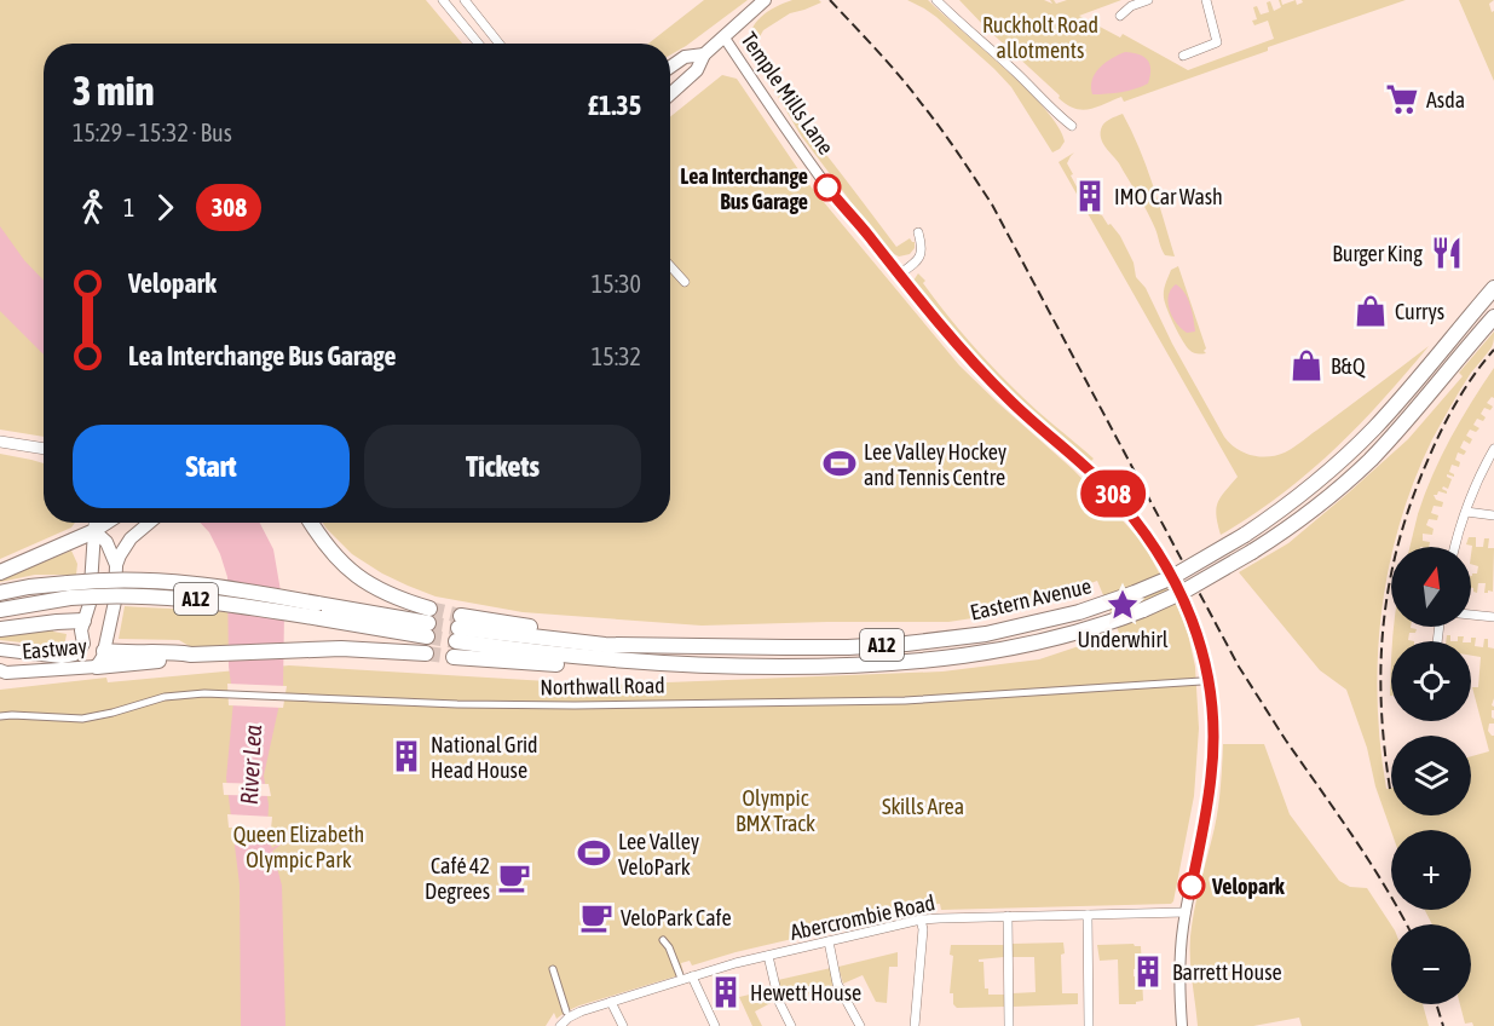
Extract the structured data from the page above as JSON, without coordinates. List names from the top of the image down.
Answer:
{
  "streets": {
    "highway": ["A12", "Eastern Avenue"],
    "main road": ["Eastway"],
    "street": ["Temple Mills Lane", "Northwall Road", "Abercrombie Road"]
  },
  "crossings": [
    ["Temple Mills Lane", "Northwall Road"],
    ["Temple Mills Lane", "Abercrombie Road"]
  ],
  "water": ["River Lea"],
  "parks": [
    "Ruckholt Road allotments",
    "Olympic BMX Track",
    "Skills Area",
    "Queen Elizabeth Olympic Park"
  ],
  "places": {
    "supermarket": ["Asda"],
    "other": ["Lea Interchange Bus Garage", "Velopark"],
    "building": [
      "IMO Car Wash",
      "National Grid Head House",
      "Barrett House",
      "Hewett House"
    ],
    "restaurant": ["Burger King"],
    "shop": ["Currys", "B&Q"],
    "sports": ["Lee Valley Hockey and Tennis Centre", "Lee Valley VeloPark"],
    "place": ["Underwhirl"],
    "cafe": ["Café 42 Degrees", "VeloPark Cafe"]
  },
  "lines": ["bus line 308"],
  "north": "top",
  "page": {
    "on_map": "308",
    "heading": ["3 min", "15:29 – 15:32 · Bus", "£1.35"],
    "legs": ["1", "308"],
    "list": [
      {
        "name": "Velopark",
        "value": "15:30"
      },
      {
        "name": "Lea Interchange Bus Garage",
        "value": "15:32"
      }
    ],
    "buttons": ["Start", "Tickets"],
    "map_buttons": ["+", "−"]
  }
}
